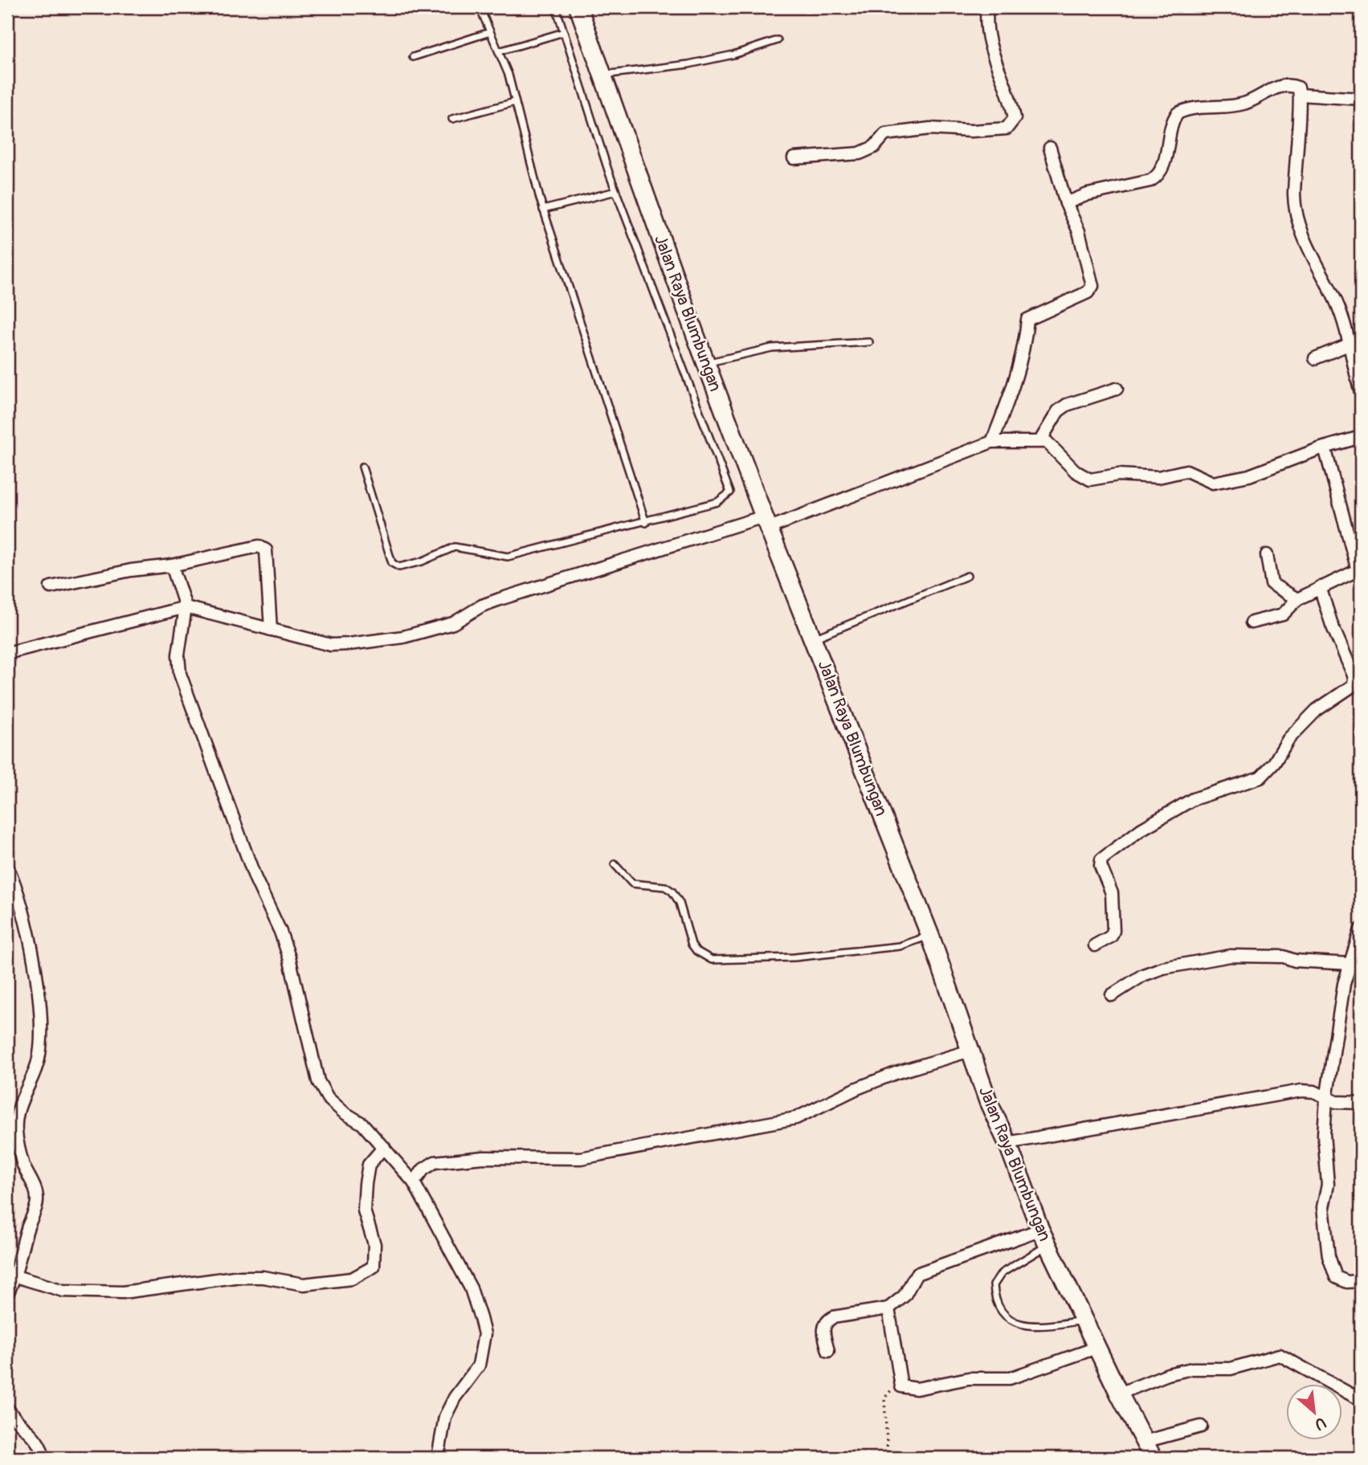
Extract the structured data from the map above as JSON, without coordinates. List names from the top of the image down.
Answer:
{
  "streets": {
    "main road": ["Jalan Raya Blumbungan"]
  },
  "north": "bottom right"
}
